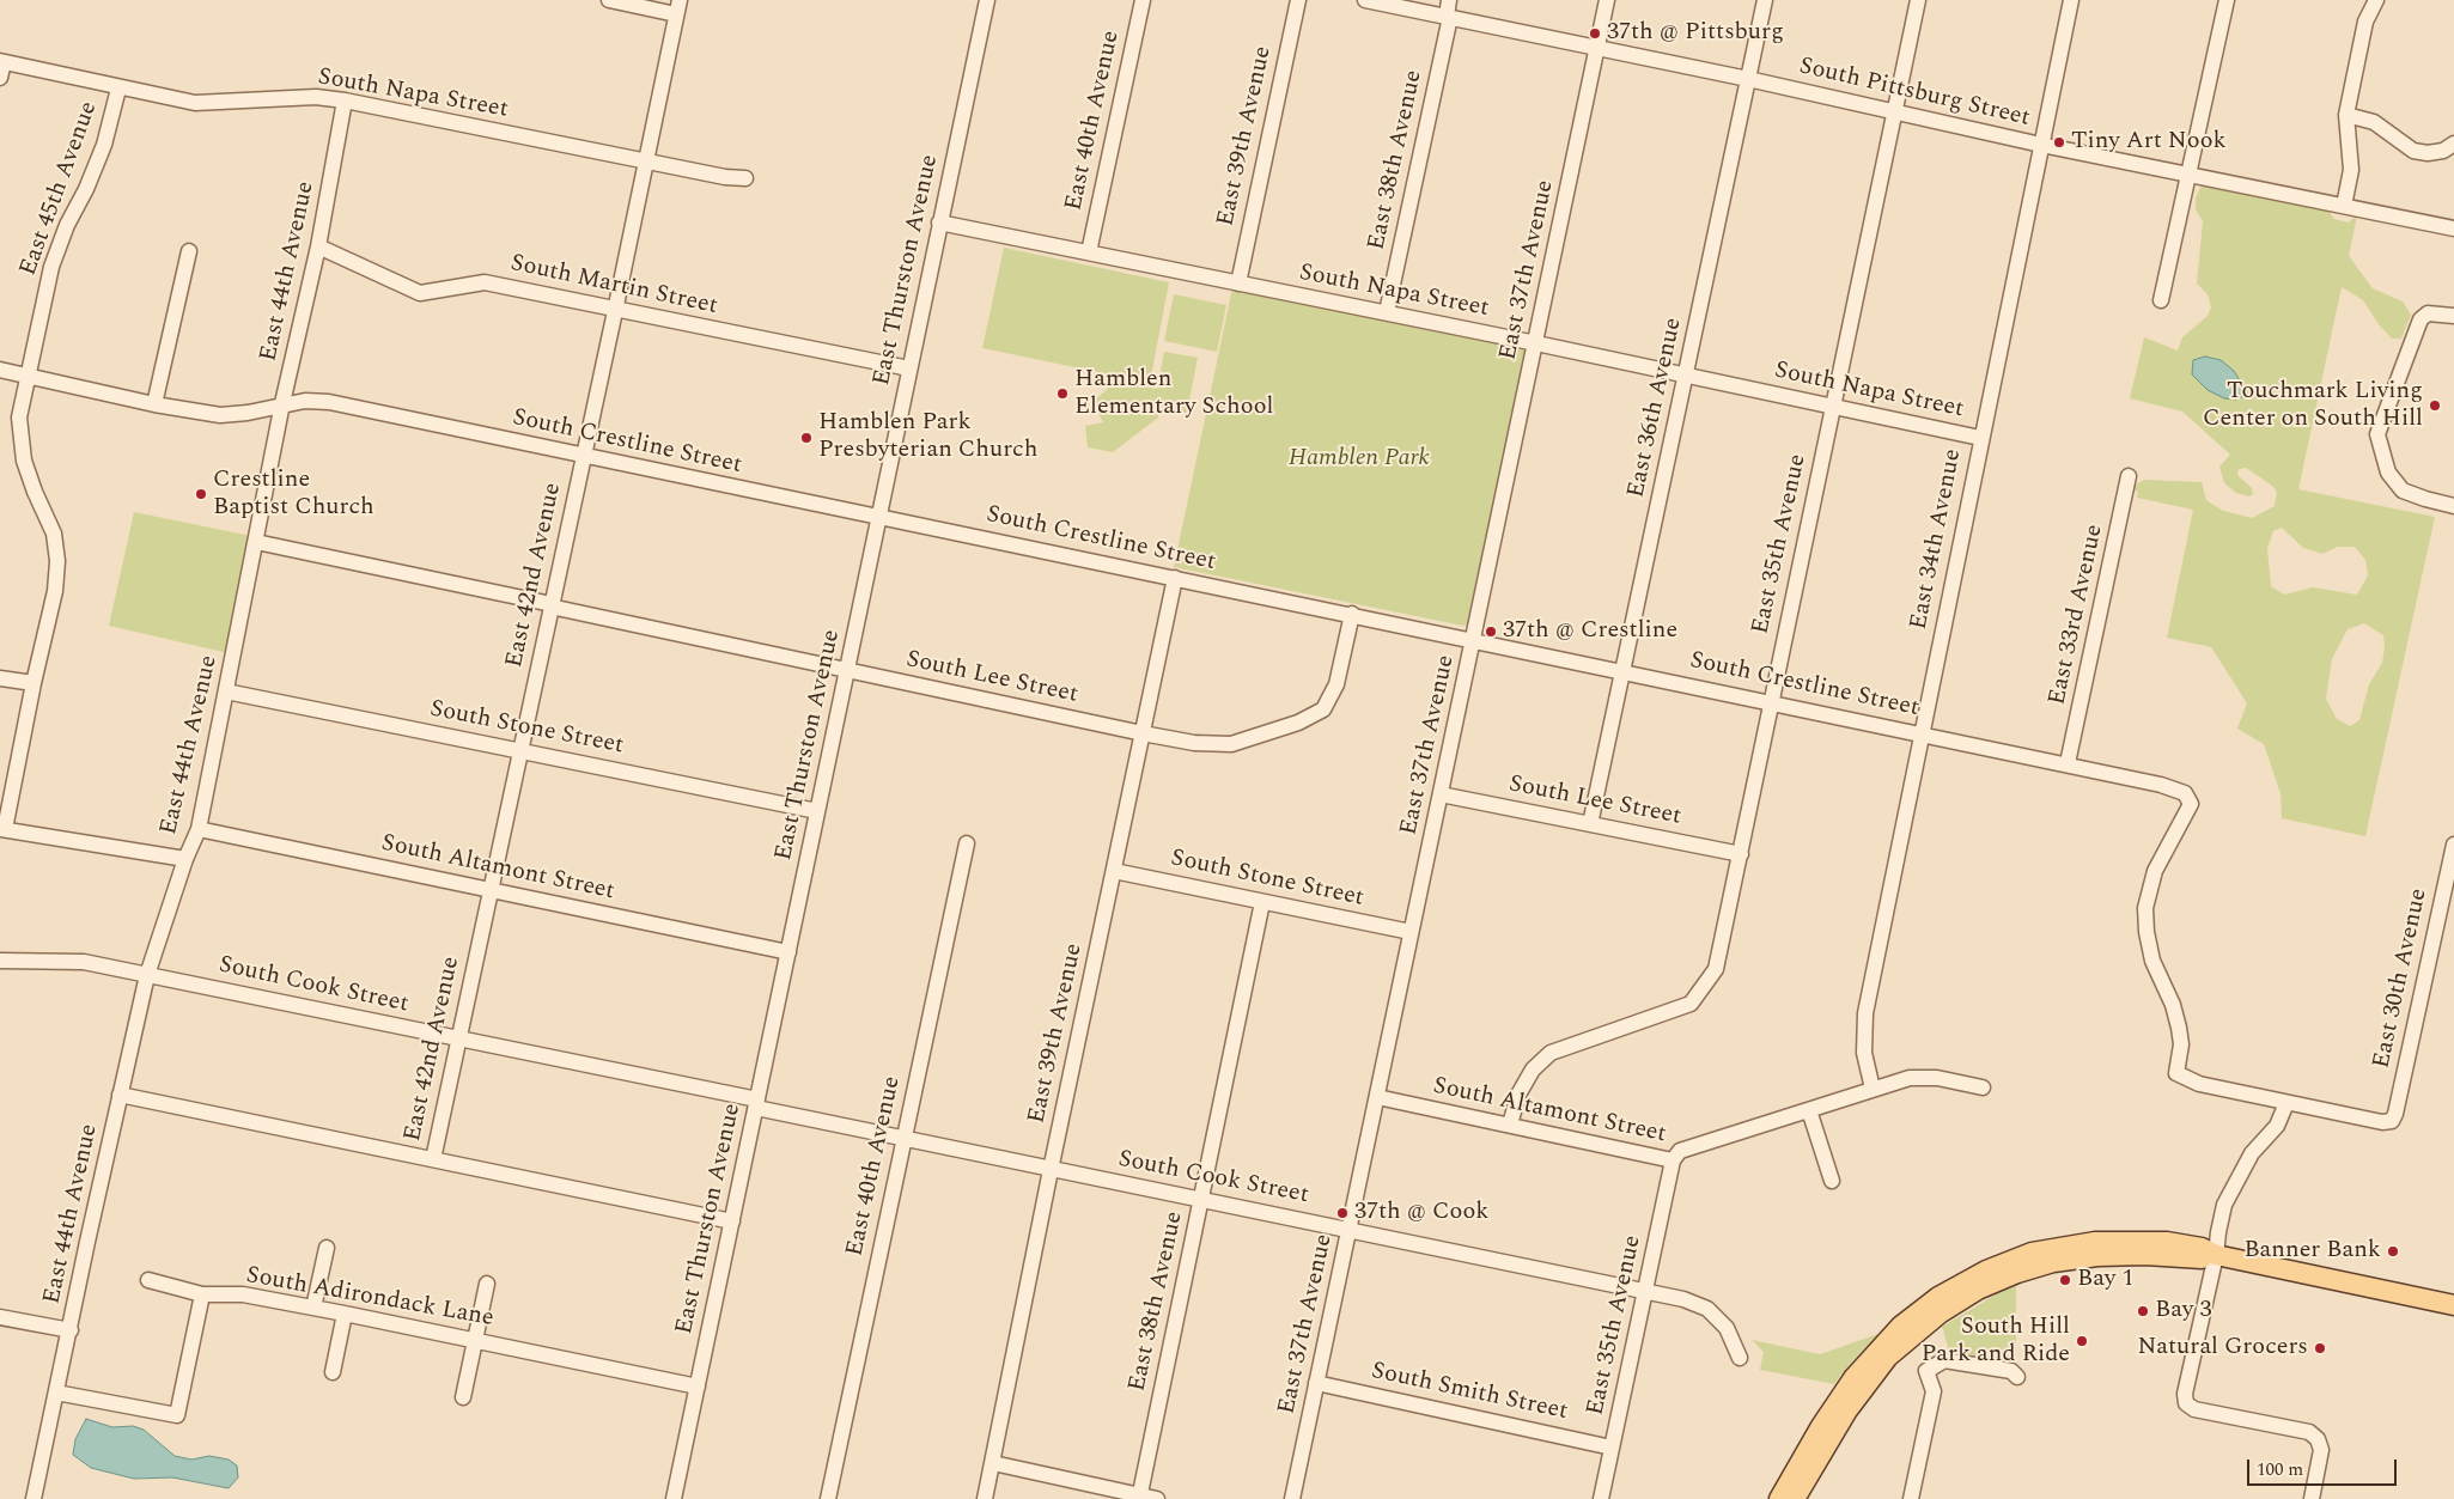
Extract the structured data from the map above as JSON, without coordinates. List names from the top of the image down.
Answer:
{
  "streets": {
    "street": [
      "South Pittsburg Street",
      "South Napa Street",
      "East 40th Avenue",
      "East 39th Avenue",
      "East 38th Avenue",
      "East 45th Avenue",
      "East Thurston Avenue",
      "East 37th Avenue",
      "East 44th Avenue",
      "South Martin Street",
      "East 36th Avenue",
      "South Crestline Street",
      "East 34th Avenue",
      "East 35th Avenue",
      "East 42nd Avenue",
      "East 33rd Avenue",
      "South Lee Street",
      "South Stone Street",
      "South Altamont Street",
      "East 30th Avenue",
      "South Cook Street",
      "South Adirondack Lane",
      "South Smith Street"
    ]
  },
  "crossings": [
    ["South Pittsburg Street", "East 38th Avenue"],
    ["South Pittsburg Street", "East 37th Avenue"],
    ["South Pittsburg Street", "East 36th Avenue"],
    ["South Pittsburg Street", "East 34th Avenue"],
    ["South Pittsburg Street", "East 35th Avenue"],
    ["South Napa Street", "East 40th Avenue"],
    ["South Napa Street", "East 39th Avenue"],
    ["South Napa Street", "East 38th Avenue"],
    ["South Napa Street", "East 45th Avenue"],
    ["South Napa Street", "East Thurston Avenue"],
    ["South Napa Street", "East 37th Avenue"],
    ["South Napa Street", "East 44th Avenue"],
    ["South Napa Street", "East 36th Avenue"],
    ["South Napa Street", "East 34th Avenue"],
    ["South Napa Street", "East 35th Avenue"],
    ["South Napa Street", "East 42nd Avenue"],
    ["East 40th Avenue", "South Cook Street"],
    ["East 39th Avenue", "South Crestline Street"],
    ["East 39th Avenue", "South Lee Street"],
    ["East 39th Avenue", "South Stone Street"],
    ["East 39th Avenue", "South Cook Street"],
    ["East 38th Avenue", "South Stone Street"],
    ["East 38th Avenue", "South Cook Street"],
    ["East 45th Avenue", "South Crestline Street"],
    ["East Thurston Avenue", "South Martin Street"],
    ["East Thurston Avenue", "South Crestline Street"],
    ["East Thurston Avenue", "South Lee Street"],
    ["East Thurston Avenue", "South Stone Street"],
    ["East Thurston Avenue", "South Altamont Street"],
    ["East Thurston Avenue", "South Cook Street"],
    ["East Thurston Avenue", "South Adirondack Lane"],
    ["East 37th Avenue", "South Crestline Street"],
    ["East 37th Avenue", "South Lee Street"],
    ["East 37th Avenue", "South Stone Street"],
    ["East 37th Avenue", "South Altamont Street"],
    ["East 37th Avenue", "South Cook Street"],
    ["East 37th Avenue", "South Smith Street"],
    ["East 44th Avenue", "South Martin Street"],
    ["East 44th Avenue", "South Crestline Street"],
    ["East 44th Avenue", "South Lee Street"],
    ["East 44th Avenue", "South Stone Street"],
    ["East 44th Avenue", "South Altamont Street"],
    ["East 44th Avenue", "South Cook Street"],
    ["South Martin Street", "East 42nd Avenue"],
    ["East 36th Avenue", "South Crestline Street"],
    ["East 36th Avenue", "South Lee Street"],
    ["South Crestline Street", "East 34th Avenue"],
    ["South Crestline Street", "East 35th Avenue"],
    ["South Crestline Street", "East 42nd Avenue"],
    ["South Crestline Street", "East 33rd Avenue"],
    ["South Crestline Street", "South Lee Street"],
    ["South Crestline Street", "East 30th Avenue"],
    ["East 34th Avenue", "South Altamont Street"],
    ["East 35th Avenue", "South Lee Street"],
    ["East 35th Avenue", "South Altamont Street"],
    ["East 35th Avenue", "South Cook Street"],
    ["East 35th Avenue", "South Smith Street"],
    ["East 42nd Avenue", "South Lee Street"],
    ["East 42nd Avenue", "South Stone Street"],
    ["East 42nd Avenue", "South Altamont Street"],
    ["East 42nd Avenue", "South Cook Street"]
  ],
  "parks": ["Hamblen Park"],
  "places": [
    "37th @ Pittsburg",
    "Tiny Art Nook",
    "Hamblen Elementary School",
    "Touchmark Living Center on South Hill",
    "Hamblen Park Presbyterian Church",
    "Crestline Baptist Church",
    "37th @ Crestline",
    "37th @ Cook",
    "Banner Bank",
    "Bay 1",
    "Bay 3",
    "South Hill Park and Ride",
    "Natural Grocers"
  ],
  "scale_bar": "100 m"
}
